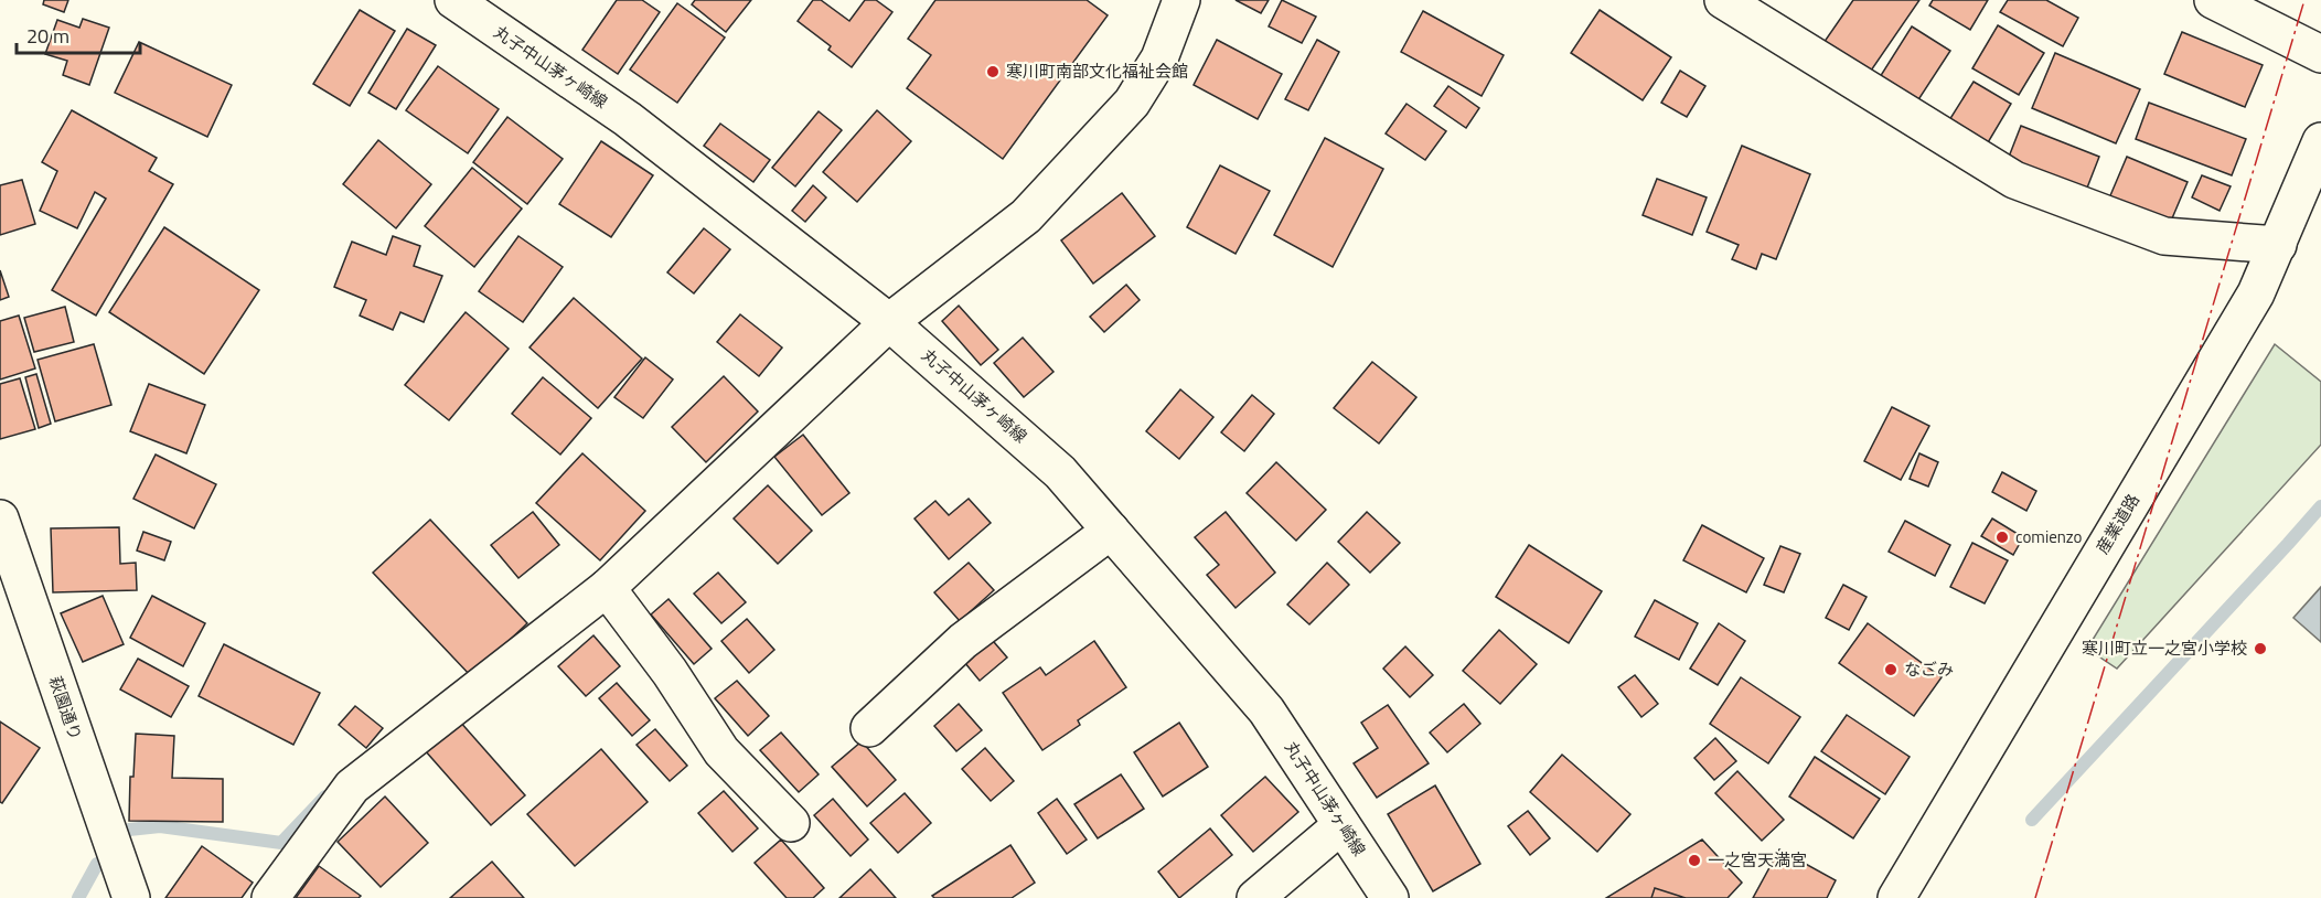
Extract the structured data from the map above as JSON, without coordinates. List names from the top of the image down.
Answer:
{
  "streets": {
    "main road": ["丸子中山茅ヶ崎線", "産業道路", "萩園通り"]
  },
  "places": [
    "寒川町南部文化福祉会館",
    "comienzo",
    "寒川町立一之宮小学校",
    "なごみ",
    "一之宮天満宮"
  ],
  "scale_bar": "20 m"
}
